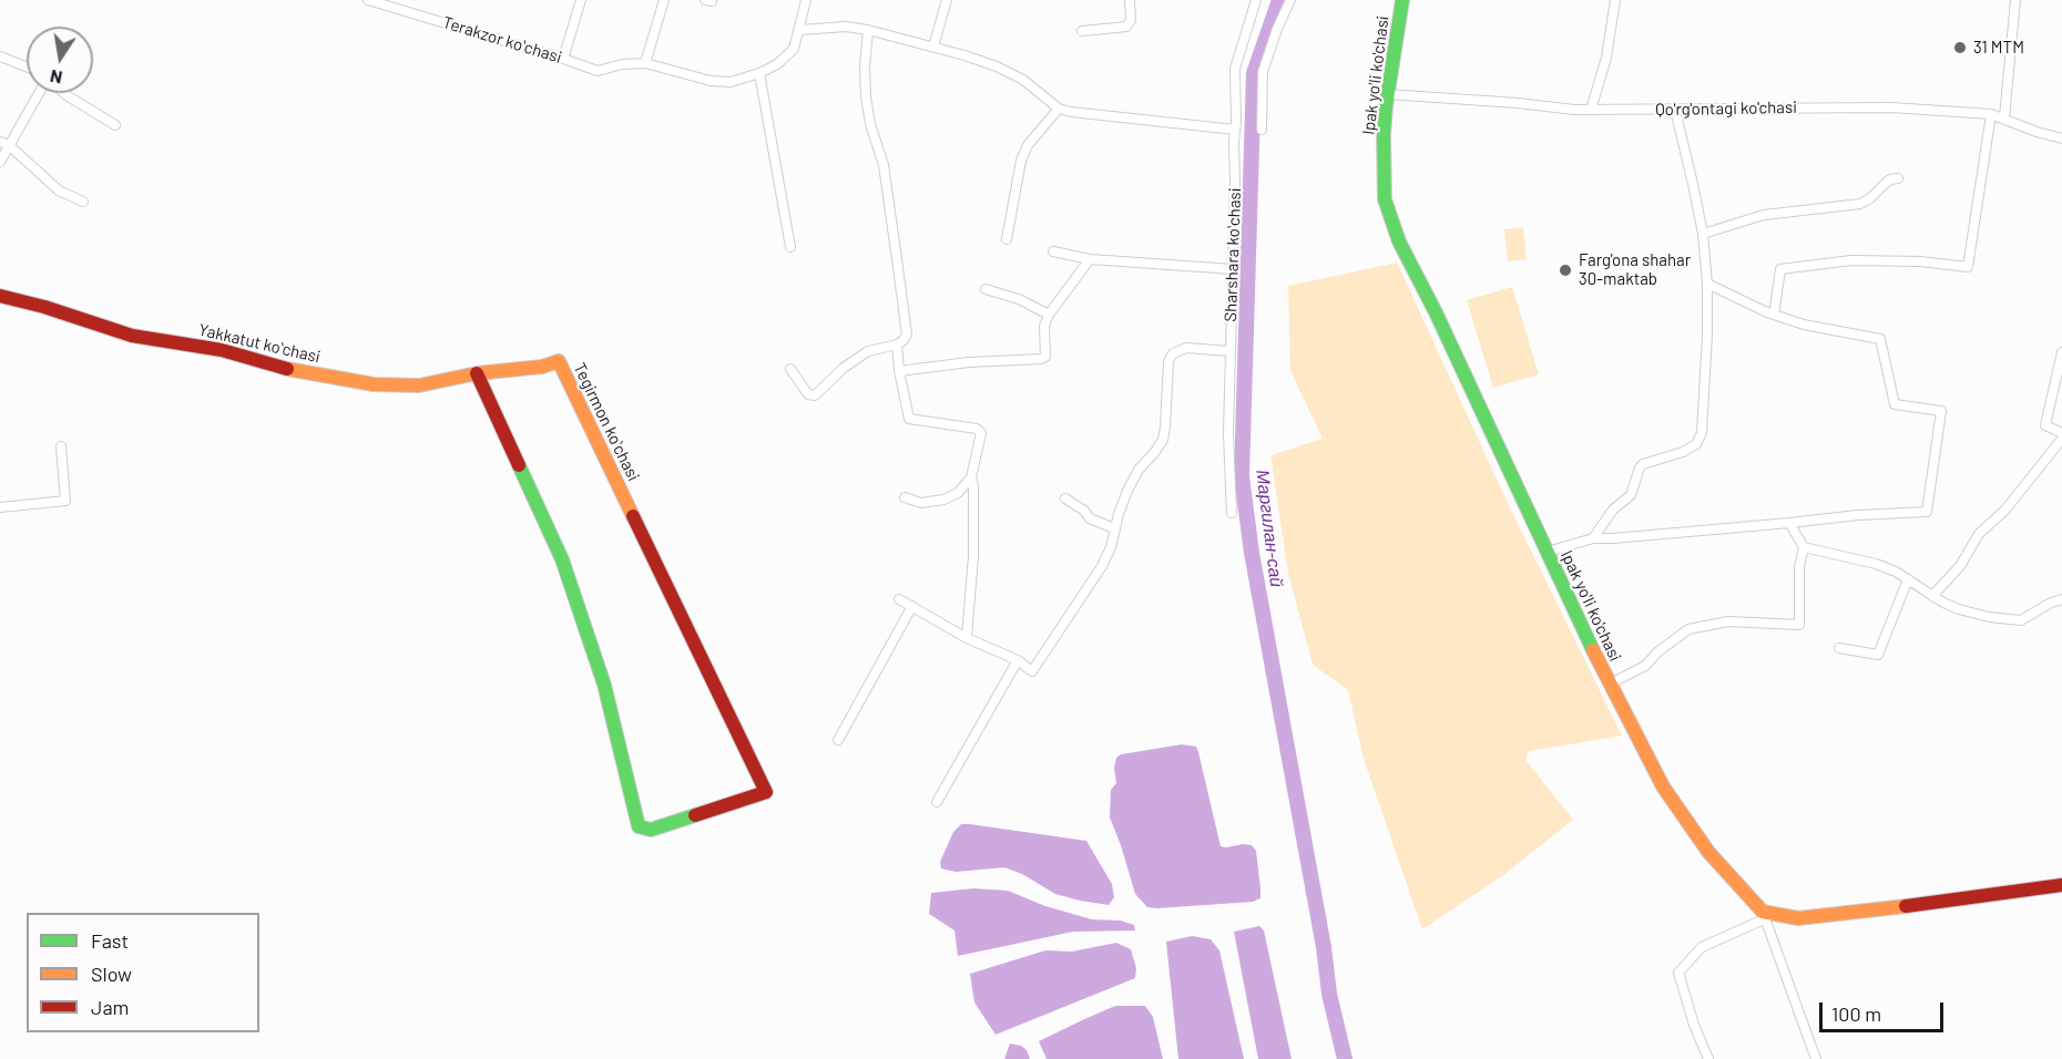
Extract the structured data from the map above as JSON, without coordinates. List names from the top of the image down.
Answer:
{
  "streets": {
    "street": [
      "Terakzor koʻchasi",
      "Ipak yo'li ko'chasi",
      "Qo'rg'ontagi ko'chasi",
      "Sharshara koʻchasi",
      "Yakkatut koʻchasi",
      "Tegirmon koʻchasi"
    ]
  },
  "crossings": [
    ["Ipak yo'li ko'chasi", "Qo'rg'ontagi ko'chasi"],
    ["Yakkatut koʻchasi", "Tegirmon koʻchasi"]
  ],
  "water": ["Маргилан-сай"],
  "places": ["31 MTM", "Farg'ona shahar 30-maktab"],
  "legend": ["Fast", "Slow", "Jam"],
  "scale_bar": "100 m",
  "north": "bottom"
}
